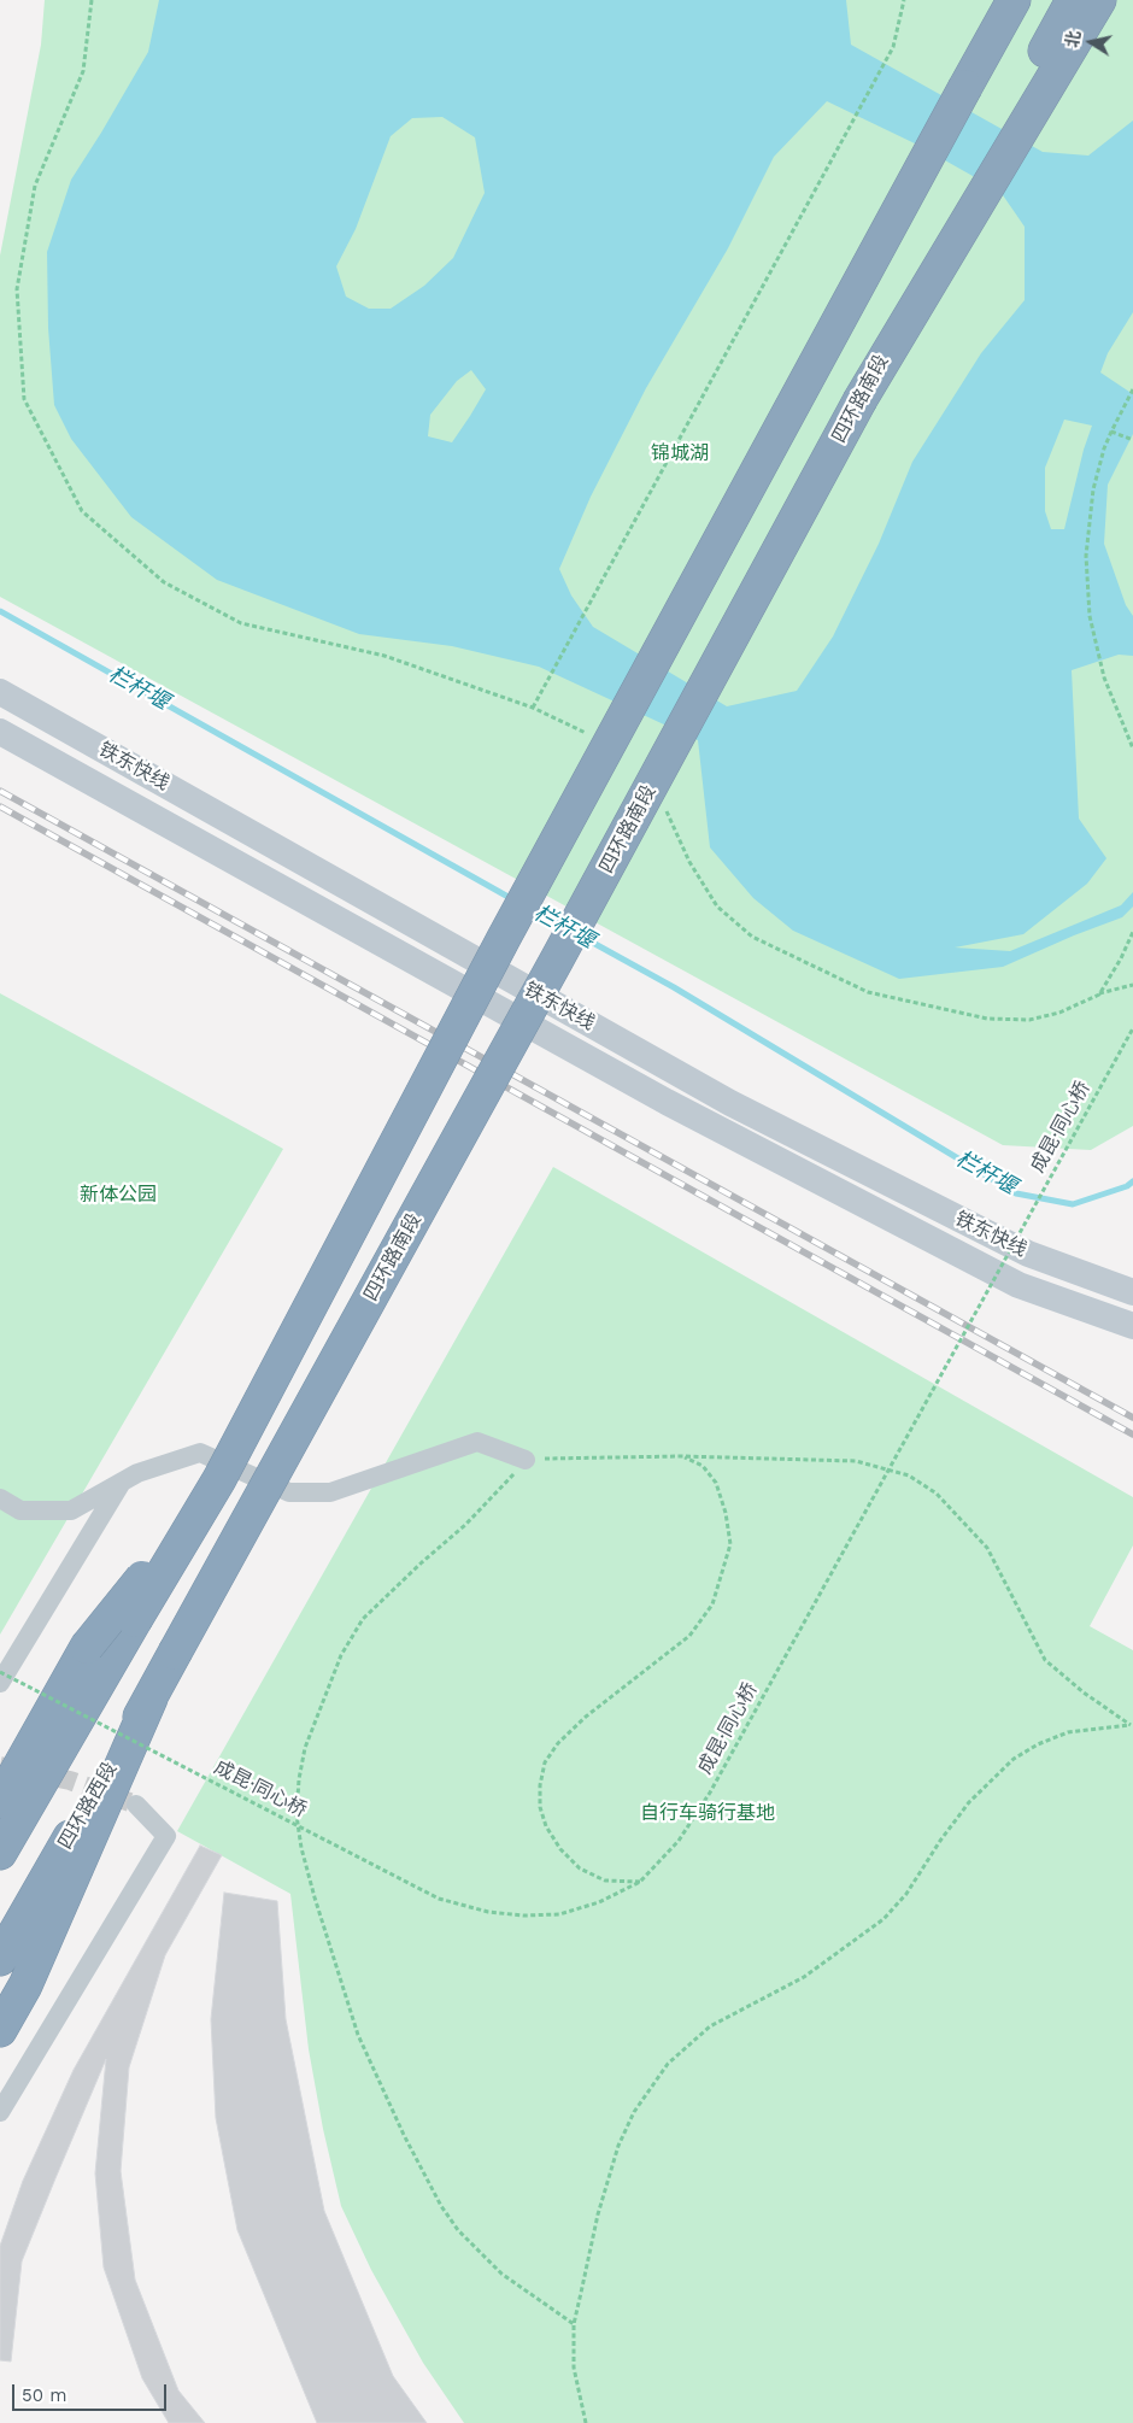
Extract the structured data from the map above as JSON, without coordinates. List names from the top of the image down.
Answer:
{
  "streets": {
    "highway": ["四环路南段", "四环路西段"],
    "main road": ["铁东快线"],
    "path": ["成昆·同心桥"]
  },
  "crossings": [
    ["四环路南段", "四环路西段"]
  ],
  "water": ["栏杆堰"],
  "parks": ["锦城湖", "新体公园", "自行车骑行基地"],
  "scale_bar": "50 m",
  "north": "left"
}
